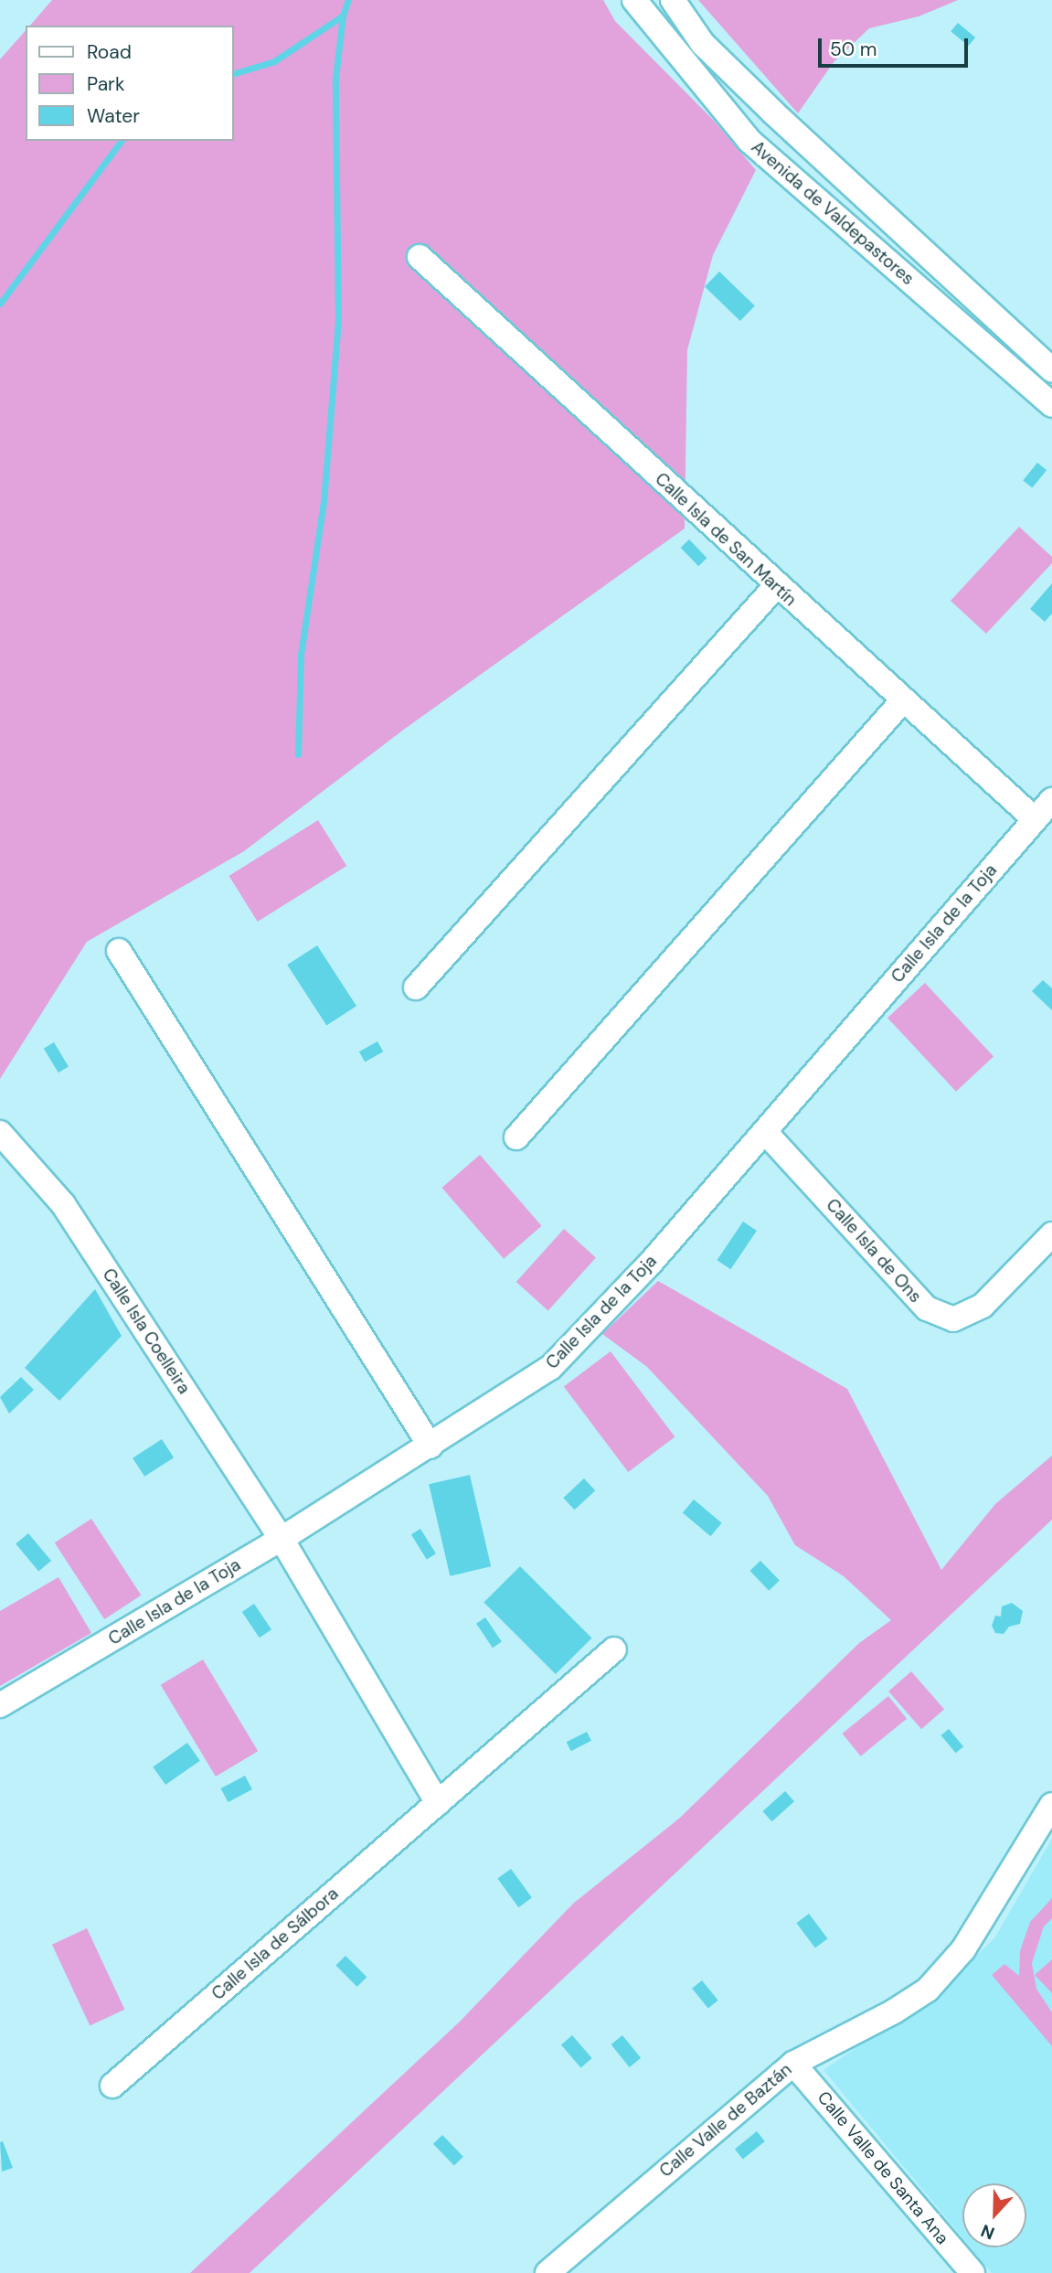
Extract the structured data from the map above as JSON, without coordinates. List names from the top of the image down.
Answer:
{
  "streets": {
    "street": [
      "Avenida de Valdepastores",
      "Calle Isla de San Martín",
      "Calle Isla de la Toja",
      "Calle Isla de Ons",
      "Calle Isla Coelleira",
      "Calle Isla de Sálbora",
      "Calle Valle de Baztán",
      "Calle Valle de Santa Ana"
    ]
  },
  "crossings": [
    ["Calle Isla de San Martín", "Calle Isla de la Toja"],
    ["Calle Isla de la Toja", "Calle Isla de Ons"],
    ["Calle Isla de la Toja", "Calle Isla Coelleira"],
    ["Calle Valle de Baztán", "Calle Valle de Santa Ana"]
  ],
  "legend": ["Road", "Park", "Water"],
  "scale_bar": "50 m",
  "north": "bottom"
}
